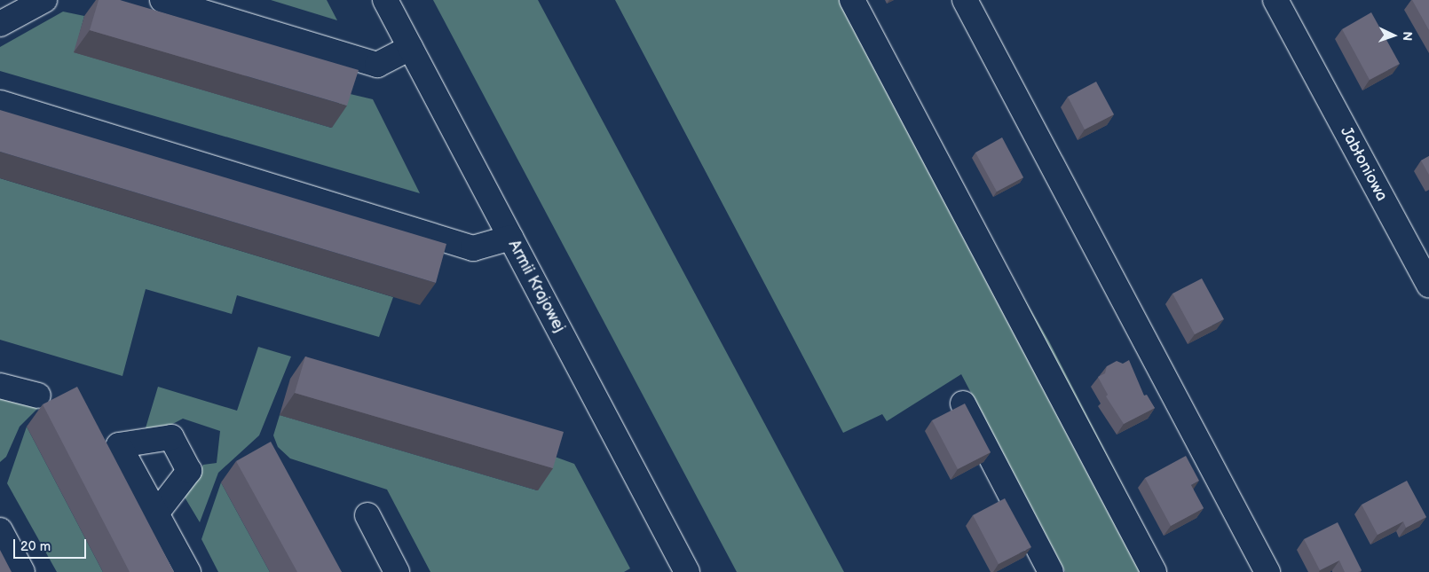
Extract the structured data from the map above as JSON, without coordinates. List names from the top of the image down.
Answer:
{
  "streets": {
    "street": ["Jabłoniowa", "Armii Krajowej"]
  },
  "scale_bar": "20 m",
  "north": "right"
}
